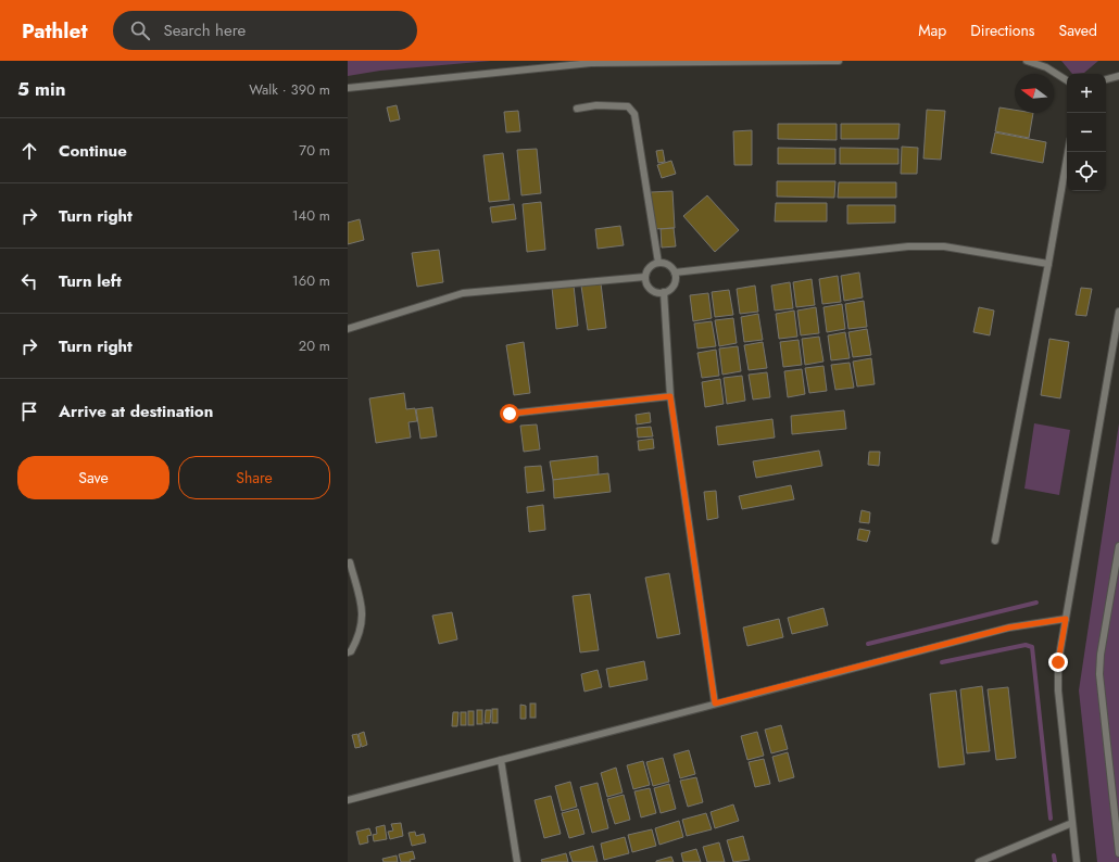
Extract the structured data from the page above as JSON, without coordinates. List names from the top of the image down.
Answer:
{
  "north": "left",
  "page": {
    "header": "Pathlet",
    "search": "Search here",
    "nav": ["Map", "Directions", "Saved"],
    "heading": ["5 min", "Walk · 390 m"],
    "map_buttons": ["+", "−"],
    "list": [
      ["Continue", "70 m"],
      ["Turn right", "140 m"],
      ["Turn left", "160 m"],
      ["Turn right", "20 m"],
      "Arrive at destination"
    ],
    "buttons": ["Save", "Share"]
  }
}
